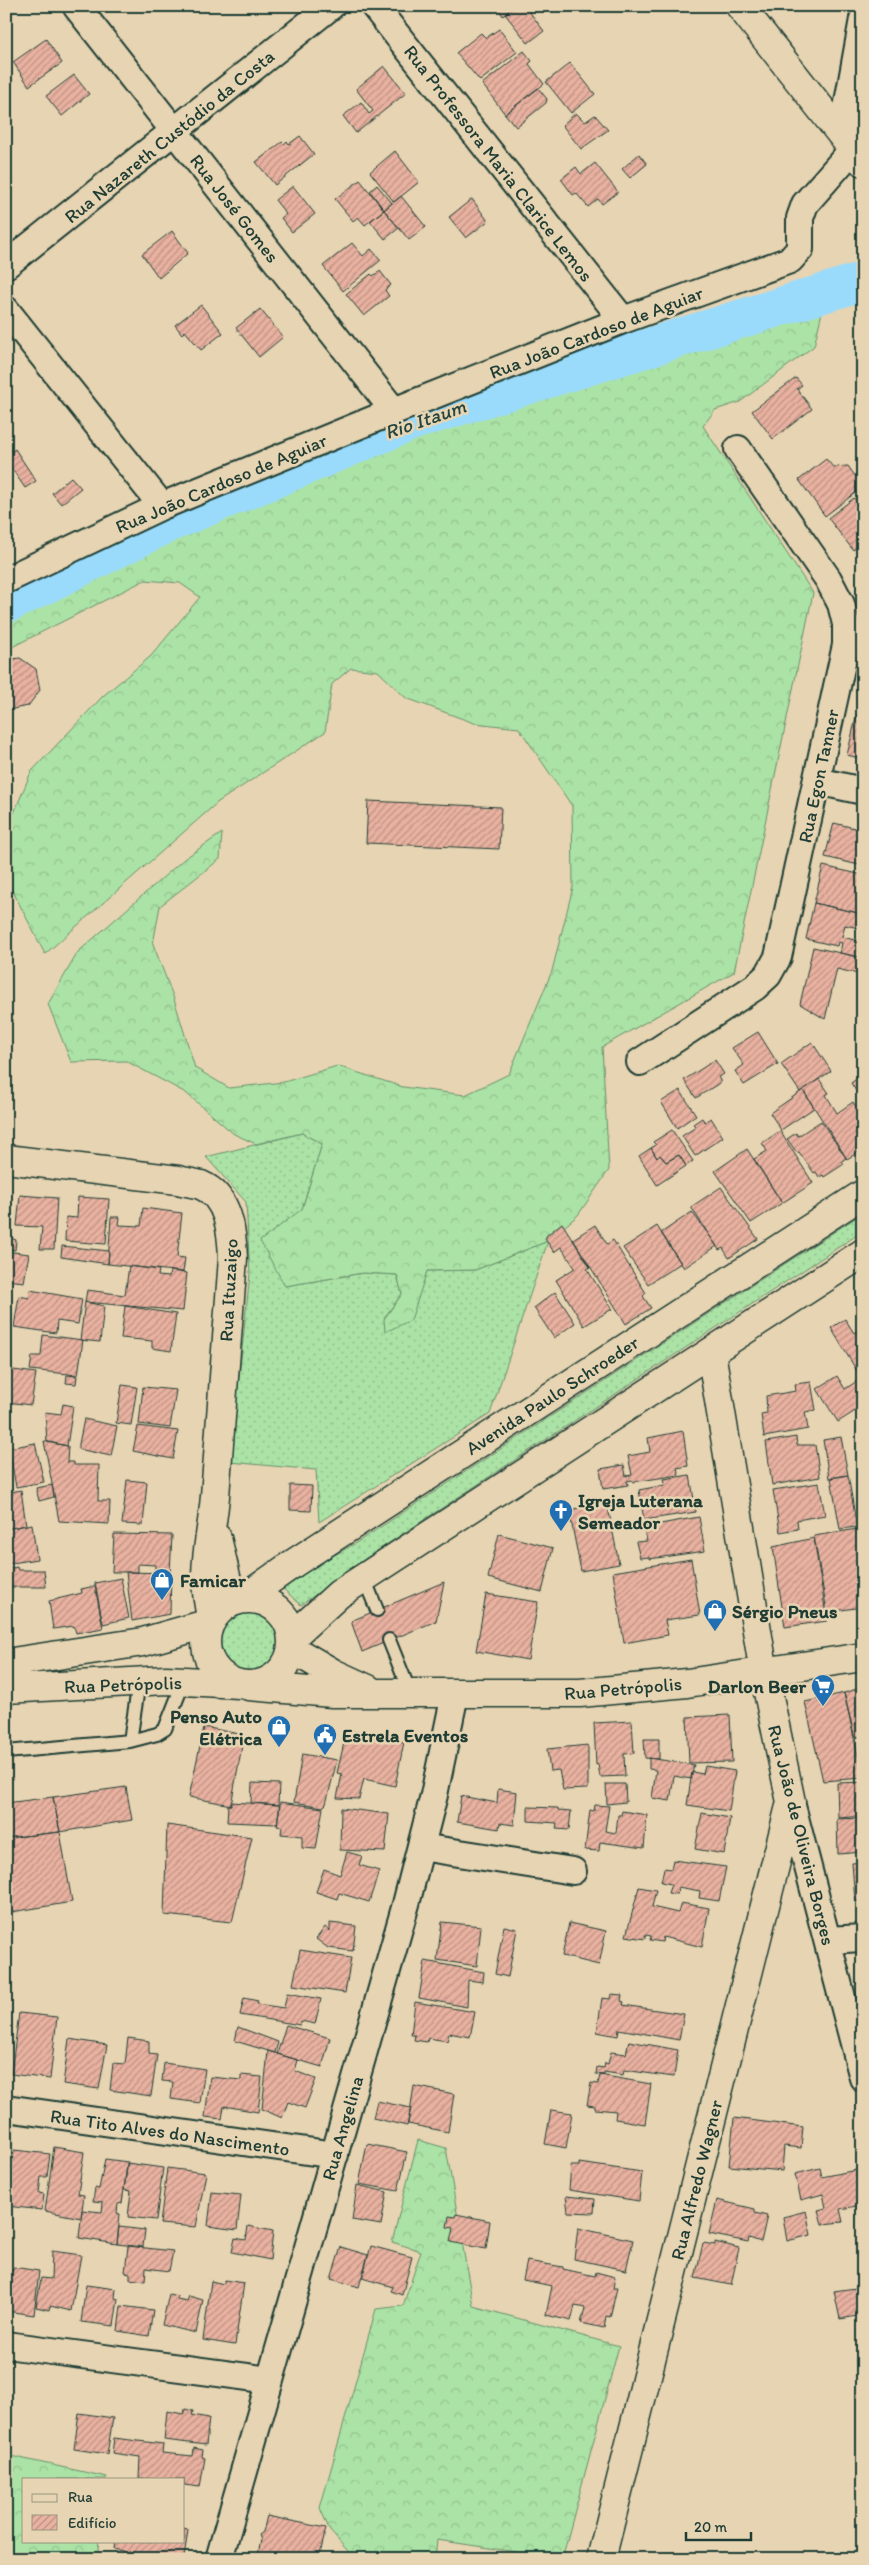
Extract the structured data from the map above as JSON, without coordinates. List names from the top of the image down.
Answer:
{
  "streets": {
    "street": [
      "Rua Nazareth Custódio da Costa",
      "Rua Professora Maria Clarice Lemos",
      "Rua José Gomes",
      "Rua João Cardoso de Aguiar",
      "Rua Egon Tanner",
      "Rua Ituzaigo",
      "Avenida Paulo Schroeder",
      "Rua Petrópolis",
      "Rua João de Oliveira Borges",
      "Rua Angelina",
      "Rua Tito Alves do Nascimento",
      "Rua Alfredo Wagner"
    ]
  },
  "crossings": [
    ["Rua Nazareth Custódio da Costa", "Rua José Gomes"],
    ["Rua Professora Maria Clarice Lemos", "Rua João Cardoso de Aguiar"],
    ["Rua José Gomes", "Rua João Cardoso de Aguiar"],
    ["Rua Ituzaigo", "Avenida Paulo Schroeder"],
    ["Rua Ituzaigo", "Rua Petrópolis"],
    ["Avenida Paulo Schroeder", "Rua Petrópolis"],
    ["Rua Petrópolis", "Rua João de Oliveira Borges"],
    ["Rua Petrópolis", "Rua Angelina"],
    ["Rua João de Oliveira Borges", "Rua Alfredo Wagner"],
    ["Rua Angelina", "Rua Tito Alves do Nascimento"]
  ],
  "water": ["Rio Itaum"],
  "places": {
    "church": ["Igreja Luterana Semeador"],
    "shop": ["Famicar", "Sérgio Pneus", "Penso Auto Elétrica"],
    "supermarket": ["Darlon Beer"],
    "public building": ["Estrela Eventos"]
  },
  "legend": ["Rua", "Edifício"],
  "scale_bar": "20 m"
}
